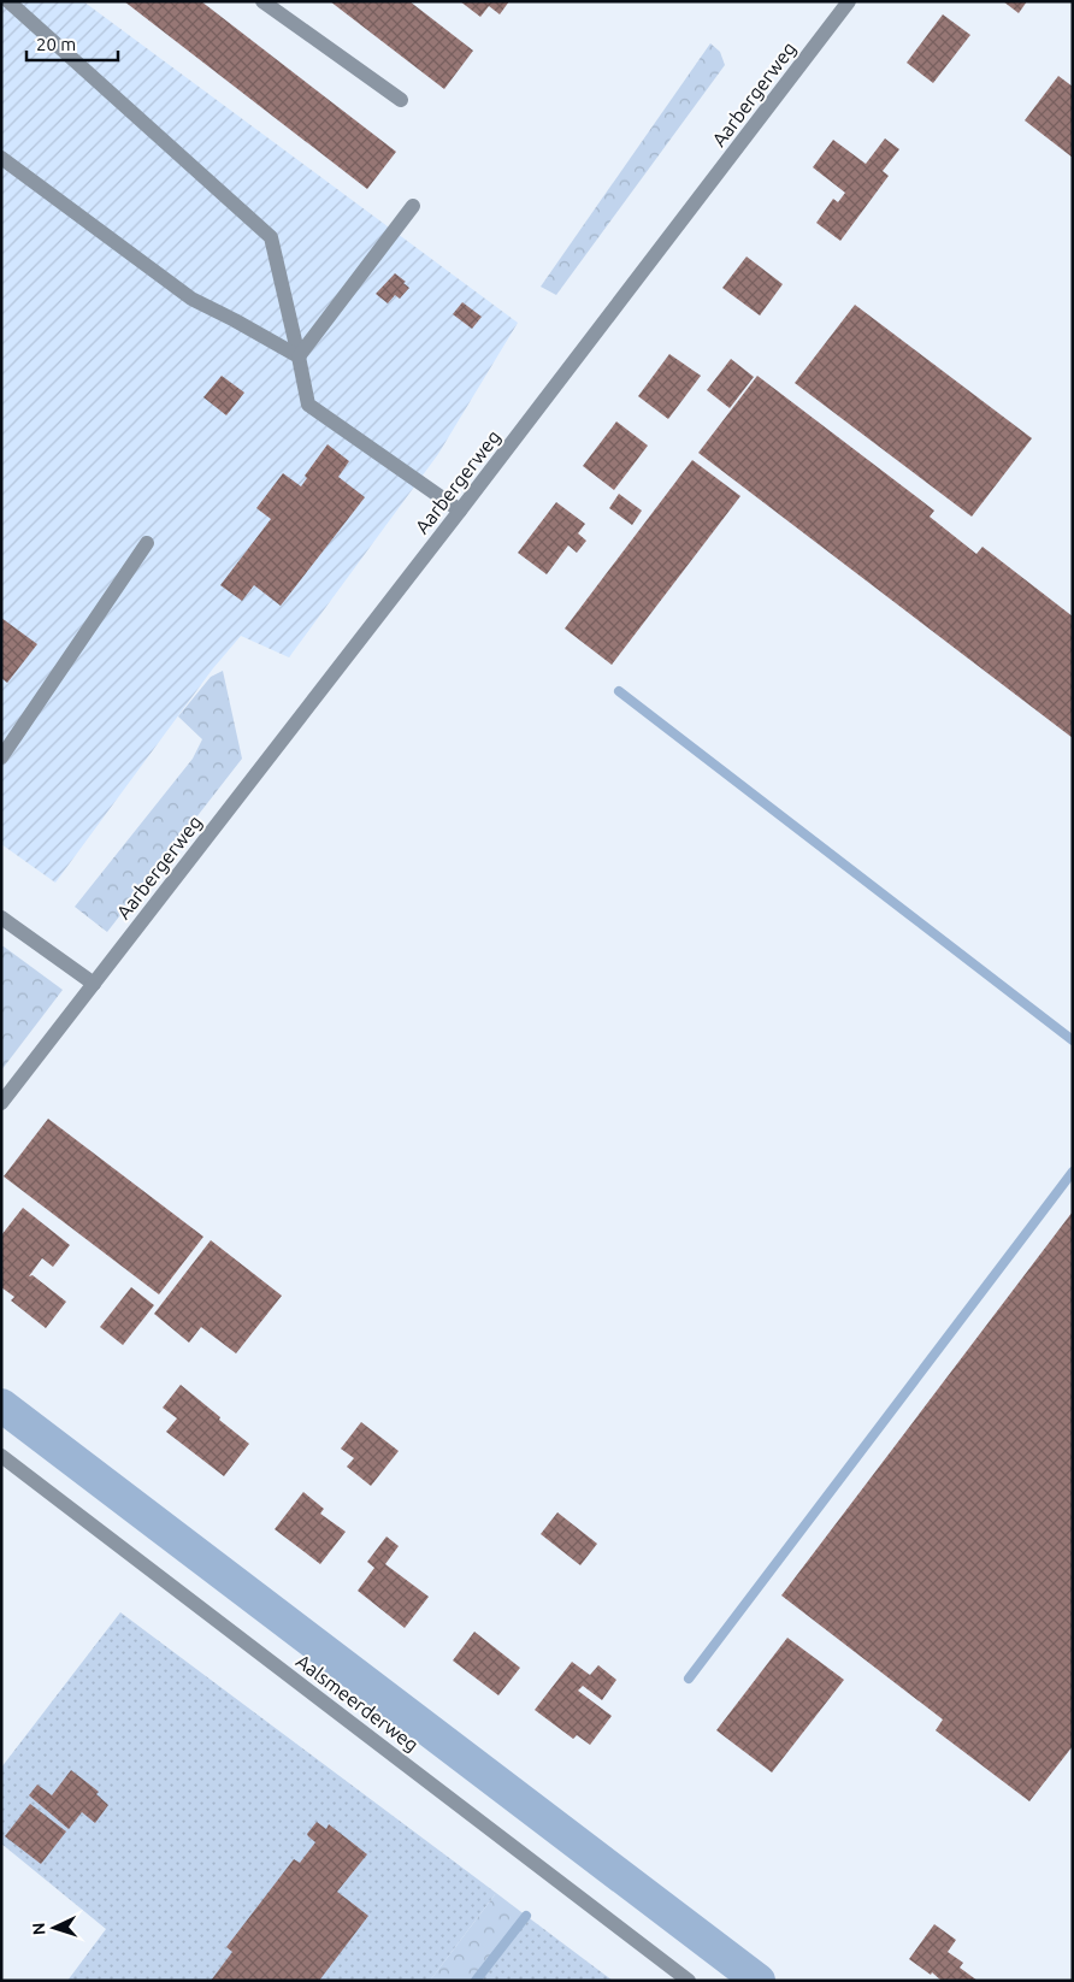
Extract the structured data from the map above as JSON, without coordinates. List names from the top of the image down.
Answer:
{
  "streets": {
    "street": ["Aarbergerweg", "Aalsmeerderweg"]
  },
  "scale_bar": "20 m",
  "north": "left"
}
